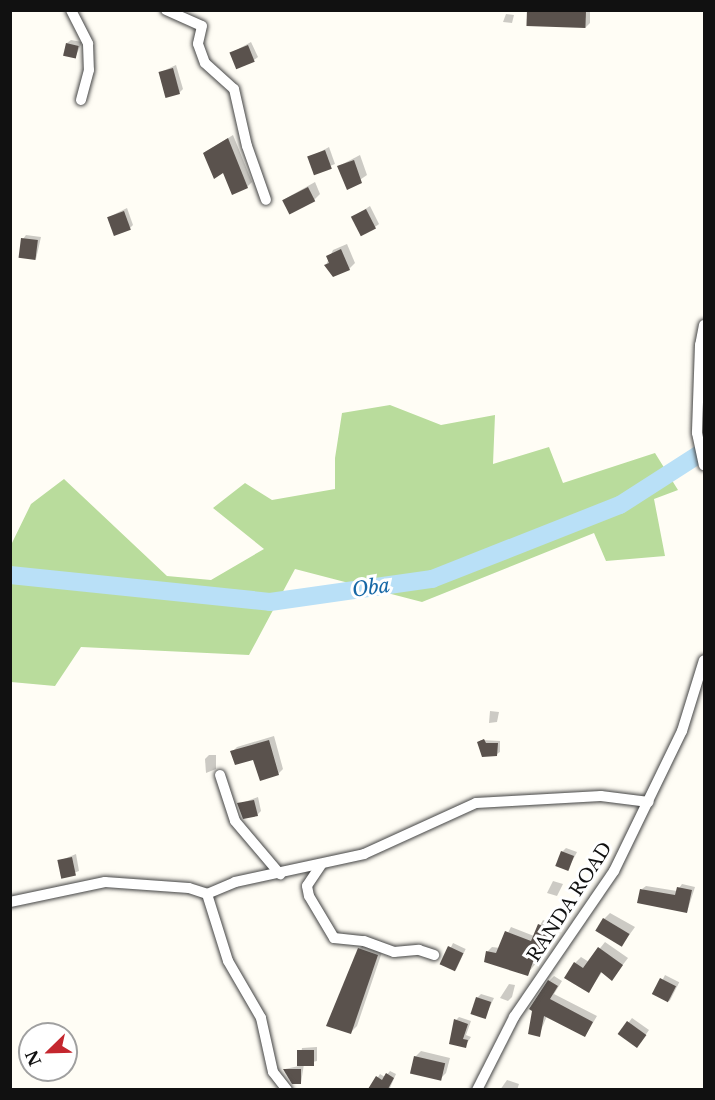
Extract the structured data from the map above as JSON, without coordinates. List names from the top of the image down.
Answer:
{
  "streets": {
    "street": ["RANDA ROAD"]
  },
  "water": ["Oba"],
  "north": "bottom left"
}
